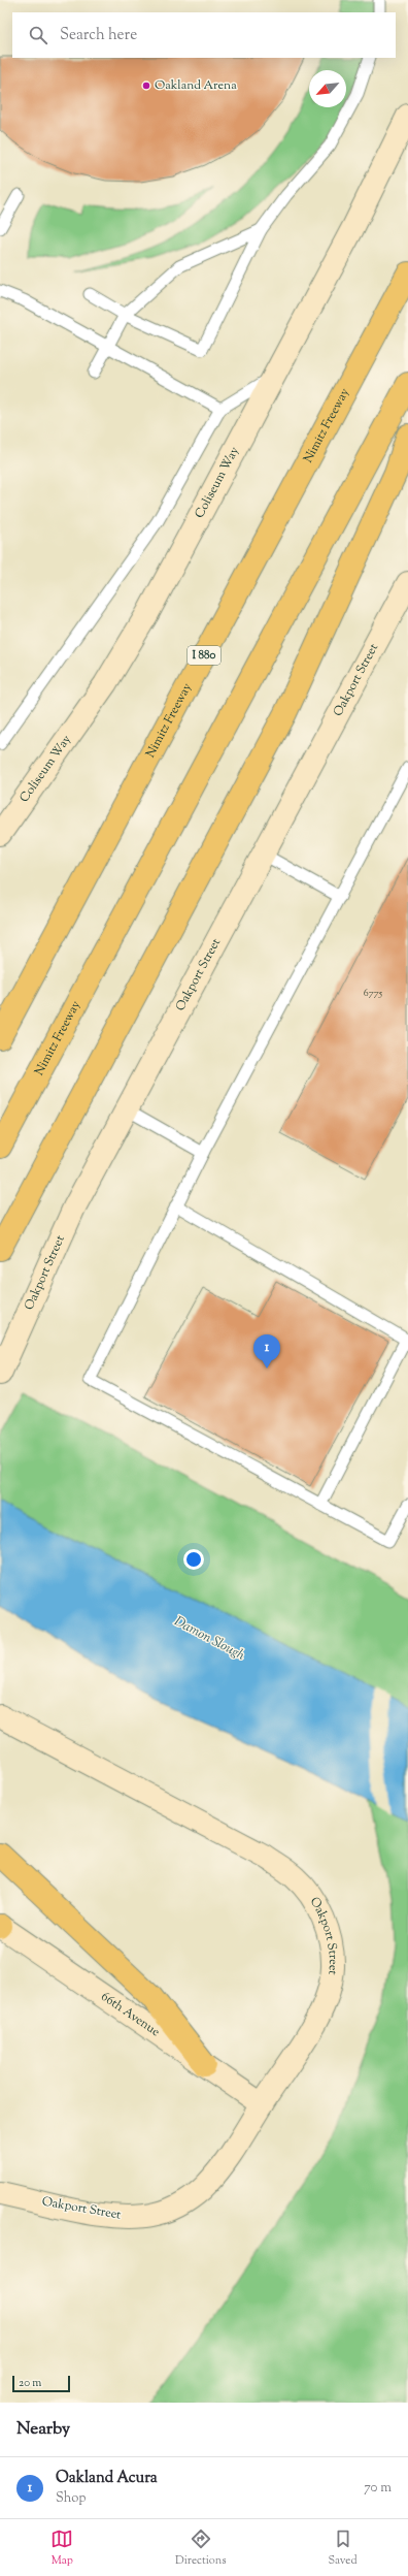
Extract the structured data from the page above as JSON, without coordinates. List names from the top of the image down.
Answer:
{
  "streets": {
    "highway": ["Nimitz Freeway", "I 880"],
    "main road": ["Coliseum Way", "Oakport Street", "66th Avenue"]
  },
  "crossings": [
    ["Oakport Street", "66th Avenue"]
  ],
  "water": ["Damon Slough"],
  "places": ["Oakland Arena"],
  "house_numbers": ["6775"],
  "scale_bar": "20 m",
  "north": "bottom left",
  "page": {
    "search": "Search here",
    "pins": "1",
    "scale": "20 m",
    "heading": "Nearby",
    "list": [
      {
        "mark": "1",
        "name": "Oakland Acura",
        "note": "Shop",
        "value": "70 m"
      }
    ],
    "nav": ["Map", "Directions", "Saved"]
  }
}
